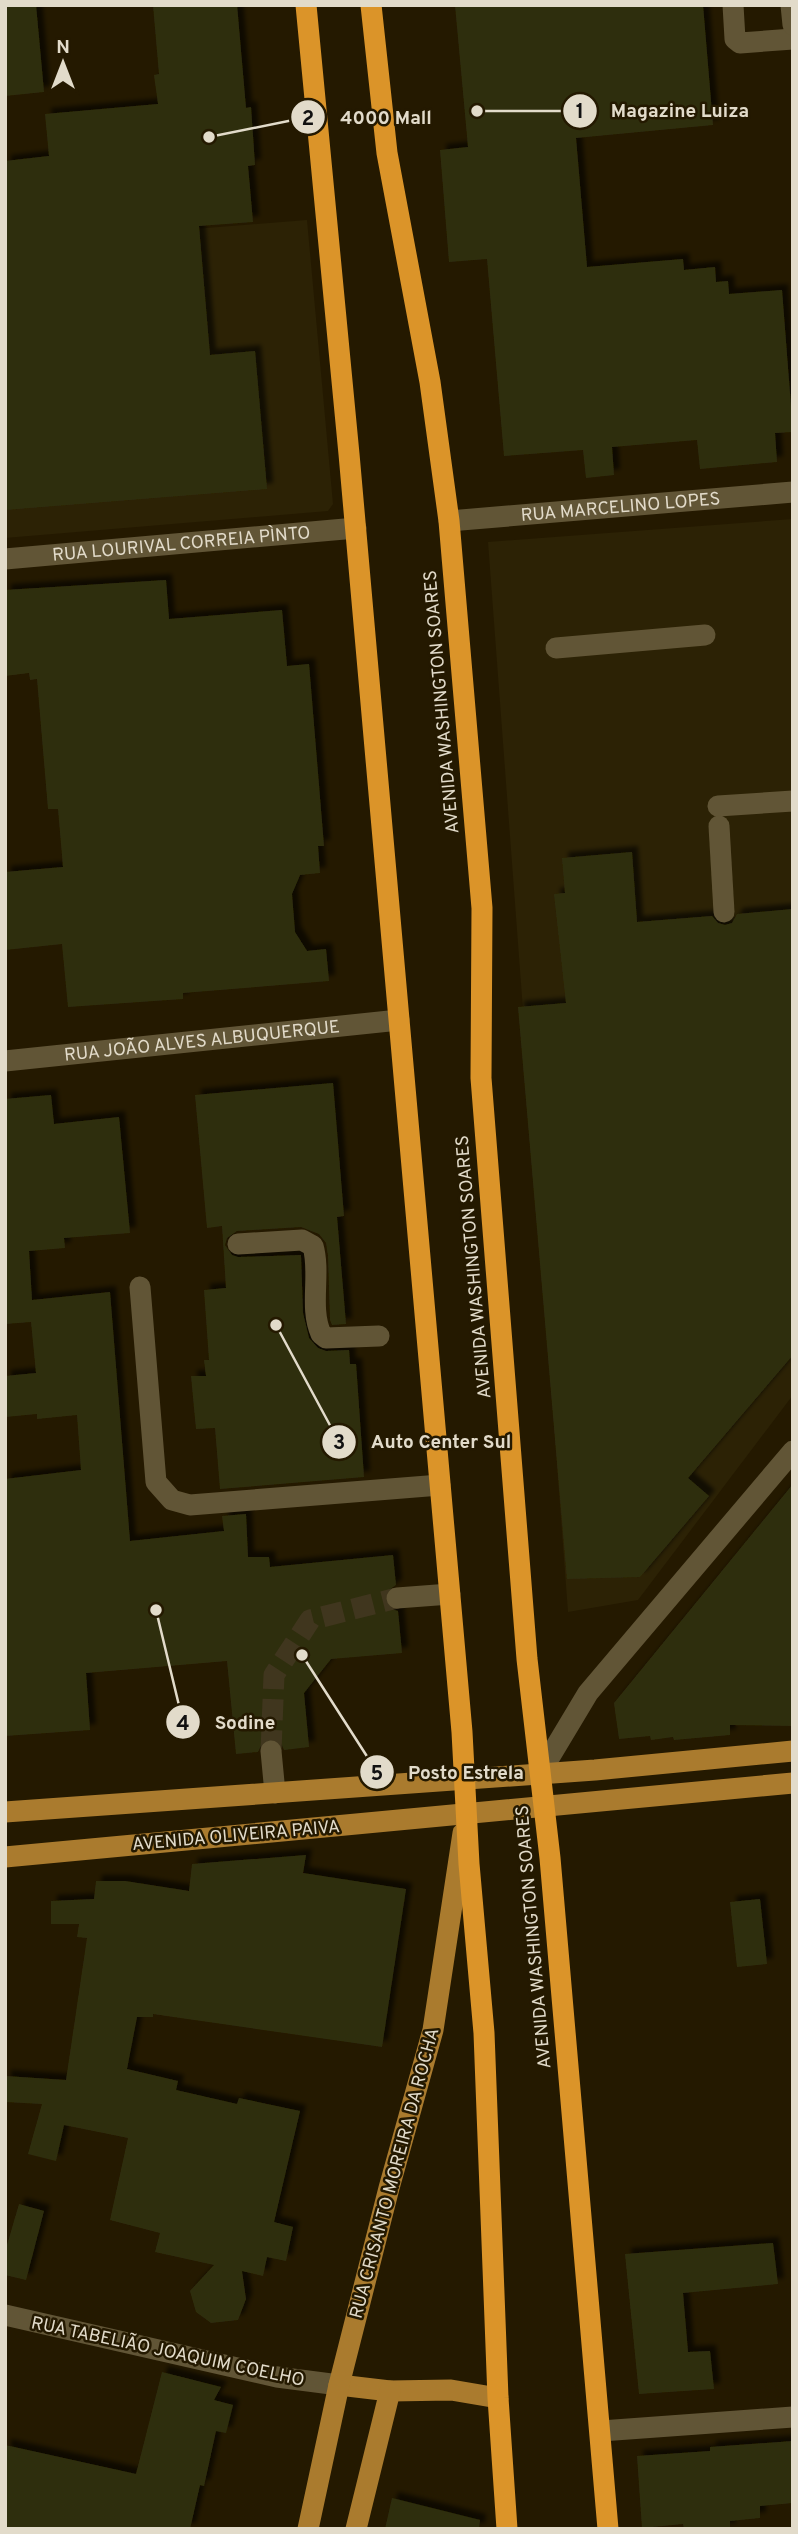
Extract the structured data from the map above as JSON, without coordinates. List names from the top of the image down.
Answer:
{
  "streets": {
    "highway": ["AVENIDA WASHINGTON SOARES"],
    "main road": ["AVENIDA OLIVEIRA PAIVA", "RUA CRISANTO MOREIRA DA ROCHA", "RUA TABELIÃO JOAQUIM COELHO"],
    "street": ["RUA MARCELINO LOPES", "RUA LOURIVAL CORREIA PÌNTO", "RUA JOÃO ALVES ALBUQUERQUE"]
  },
  "crossings": [
    ["RUA MARCELINO LOPES", "AVENIDA WASHINGTON SOARES"],
    ["AVENIDA WASHINGTON SOARES", "AVENIDA OLIVEIRA PAIVA"],
    ["AVENIDA OLIVEIRA PAIVA", "RUA CRISANTO MOREIRA DA ROCHA"],
    ["RUA CRISANTO MOREIRA DA ROCHA", "RUA TABELIÃO JOAQUIM COELHO"]
  ],
  "places": [
    "Magazine Luiza",
    "4000 Mall",
    "Auto Center Sul",
    "Sodine",
    "Posto Estrela"
  ],
  "north": "top"
}
